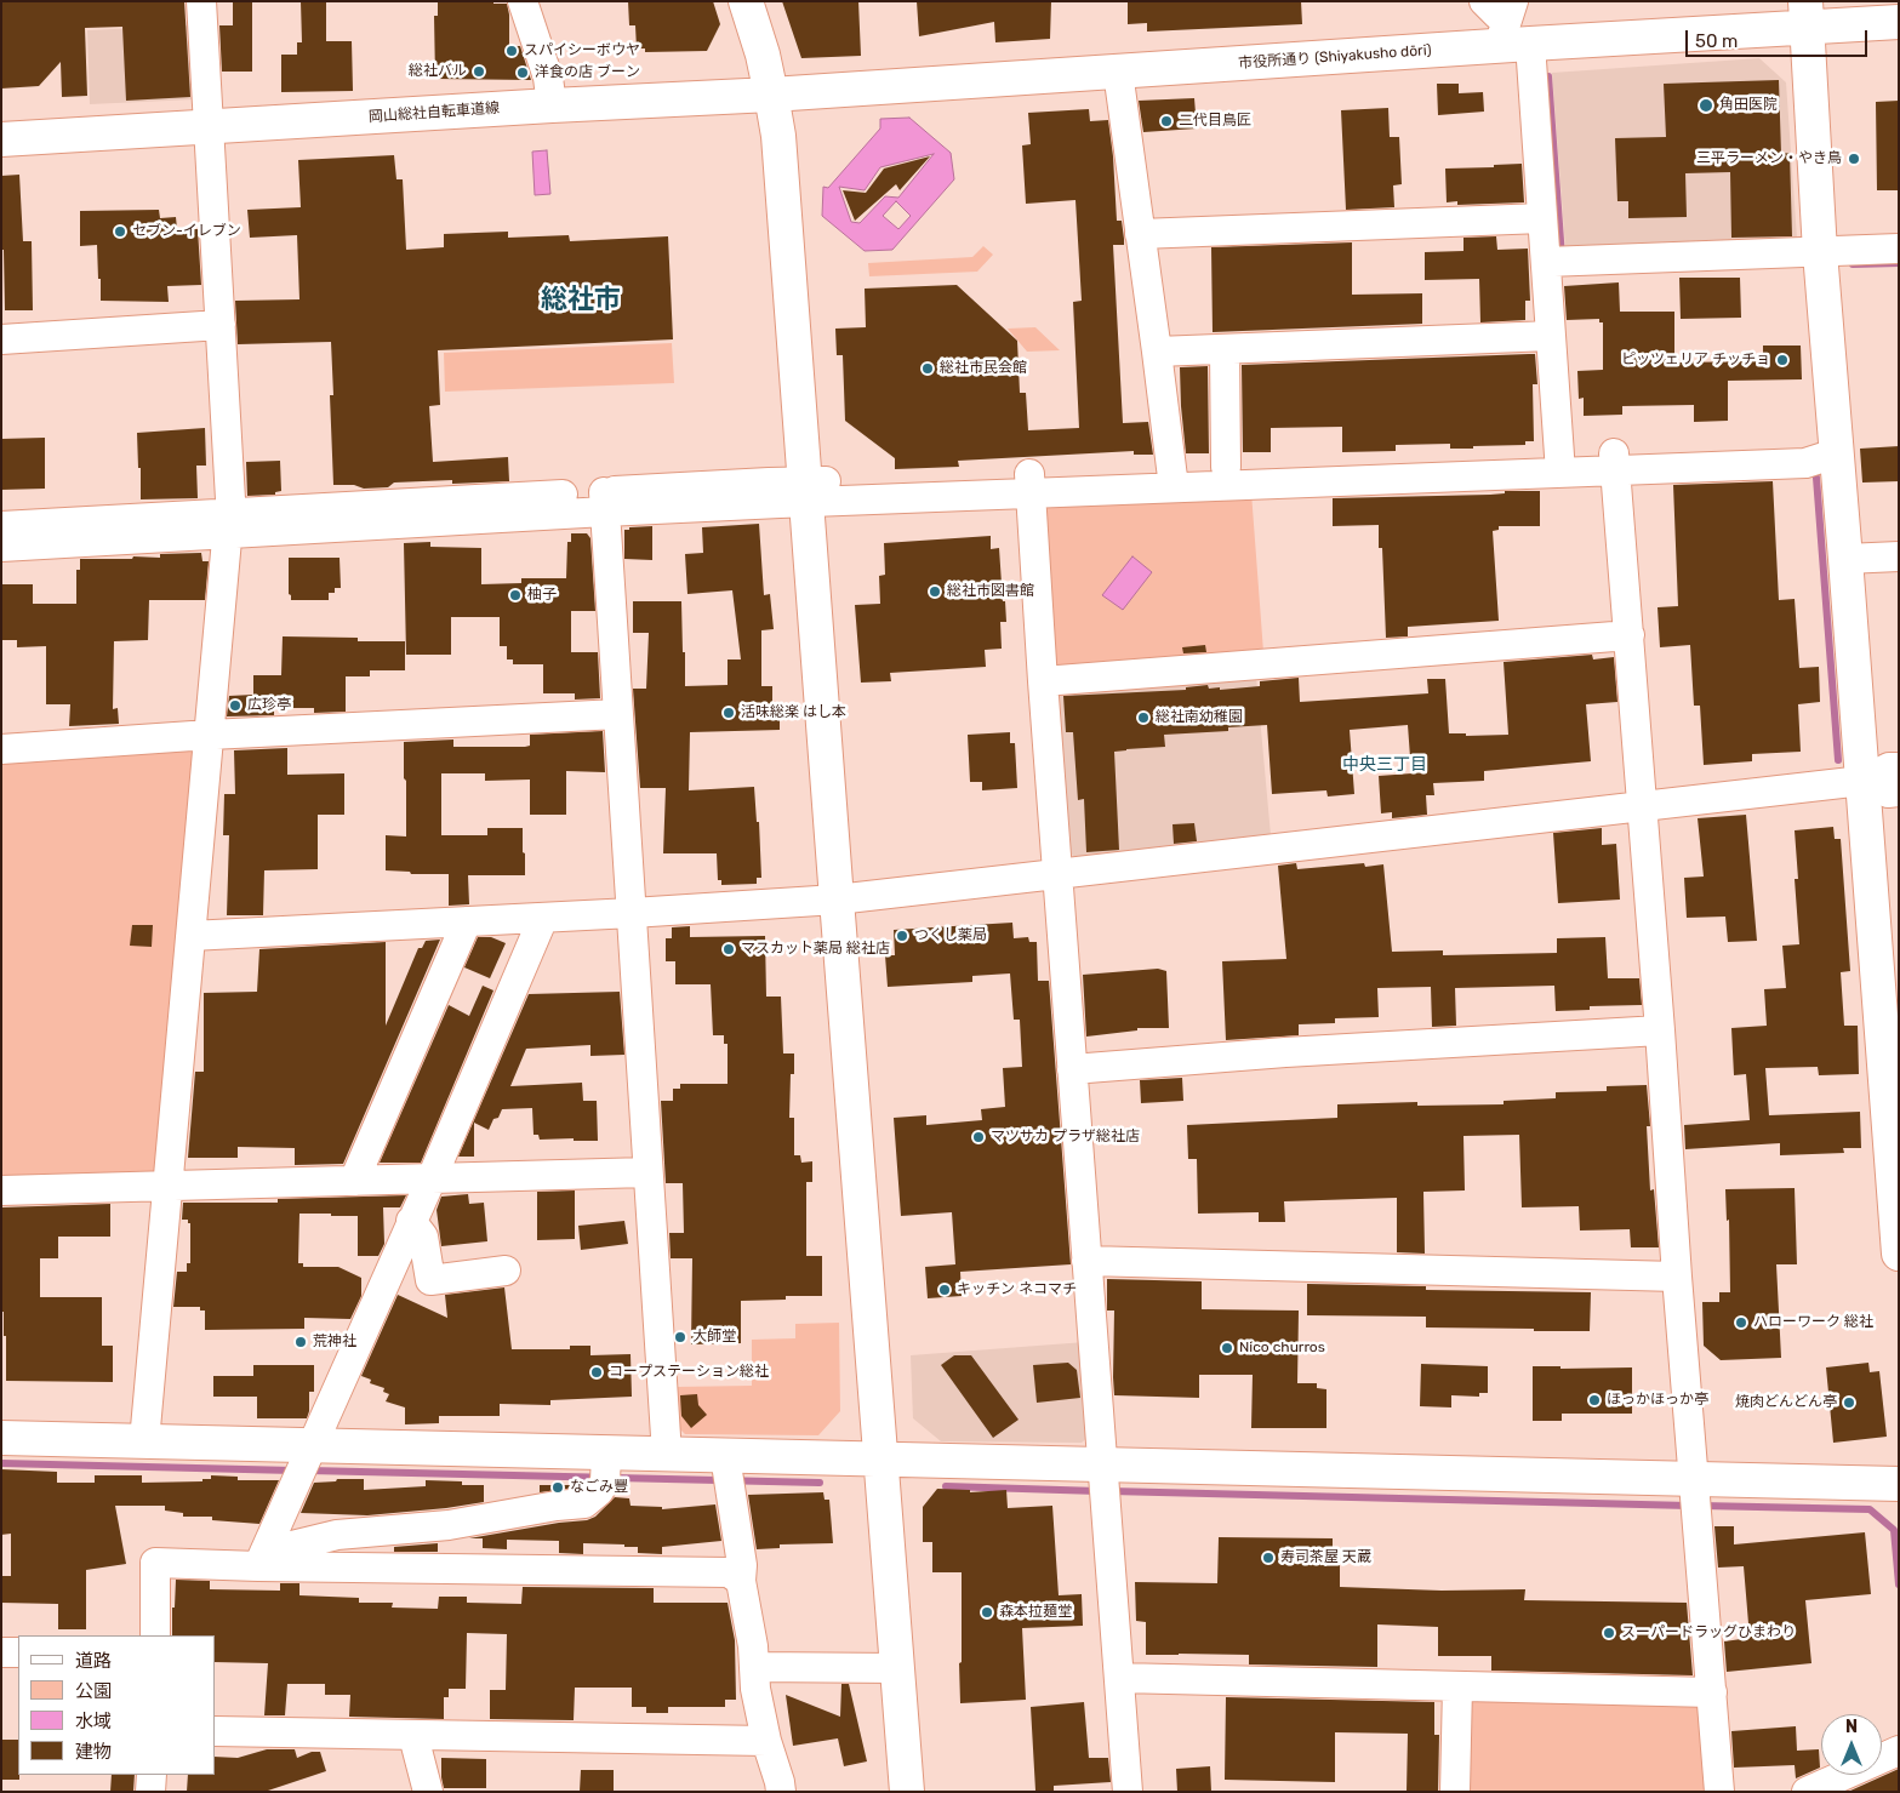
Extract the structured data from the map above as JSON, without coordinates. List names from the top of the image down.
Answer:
{
  "streets": {
    "street": ["市役所通り (Shiyakusho dōri)", "岡山総社自転車道線"]
  },
  "crossings": [
    ["市役所通り (Shiyakusho dōri)", "岡山総社自転車道線"]
  ],
  "districts": ["総社市", "中央三丁目"],
  "places": [
    "スパイシーボウヤ",
    "総社バル",
    "洋食の店 ブーン",
    "角田医院",
    "二代目鳥匠",
    "三平ラーメン・やき鳥",
    "セブン-イレブン",
    "ピッツェリア チッチョ",
    "総社市民会館",
    "総社市図書館",
    "柚子",
    "広珍亭",
    "活味総楽 はし本",
    "総社南幼稚園",
    "つくし薬局",
    "マスカット薬局 総社店",
    "マツサカ プラザ総社店",
    "キッチン ネコマチ",
    "ハローワーク 総社",
    "大師堂",
    "荒神社",
    "Nico churros",
    "コープステーション総社",
    "ほっかほっか亭",
    "焼肉どんどん亭",
    "なごみ豐",
    "寿司茶屋 天蔵",
    "森本拉麺堂",
    "スーパードラッグひまわり"
  ],
  "legend": [
    "道路",
    "公園",
    "水域",
    "建物"
  ],
  "scale_bar": "50 m",
  "north": "top"
}
